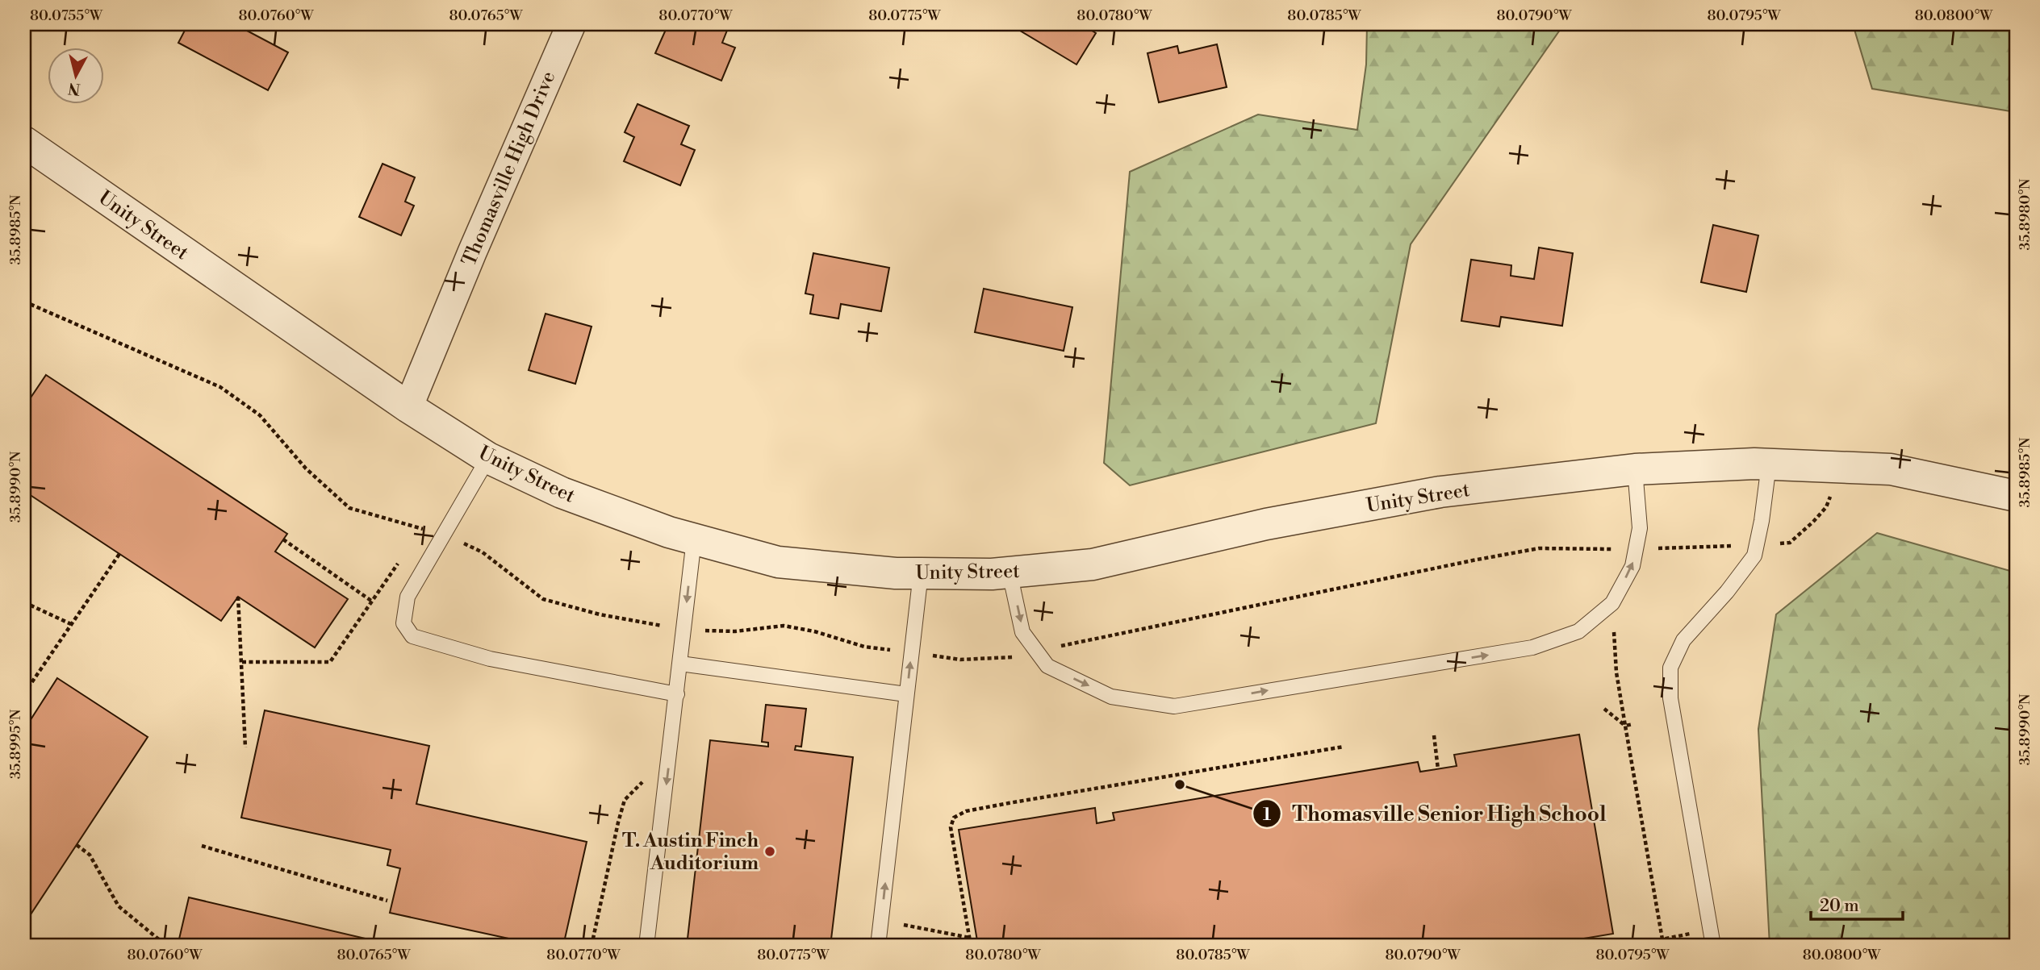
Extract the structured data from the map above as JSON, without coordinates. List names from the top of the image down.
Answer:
{
  "streets": {
    "street": ["Thomasville High Drive", "Unity Street"]
  },
  "crossings": [
    ["Thomasville High Drive", "Unity Street"]
  ],
  "places": ["Thomasville Senior High School", "T. Austin Finch Auditorium"],
  "scale_bar": "20 m",
  "north": "bottom",
  "coordinates": [
    "80.0755°W",
    "80.0760°W",
    "80.0765°W",
    "80.0770°W",
    "80.0775°W",
    "80.0780°W",
    "80.0785°W",
    "80.0790°W",
    "80.0795°W",
    "80.0800°W",
    "35.8980°N",
    "35.8985°N",
    "35.8990°N",
    "35.8995°N"
  ]
}
